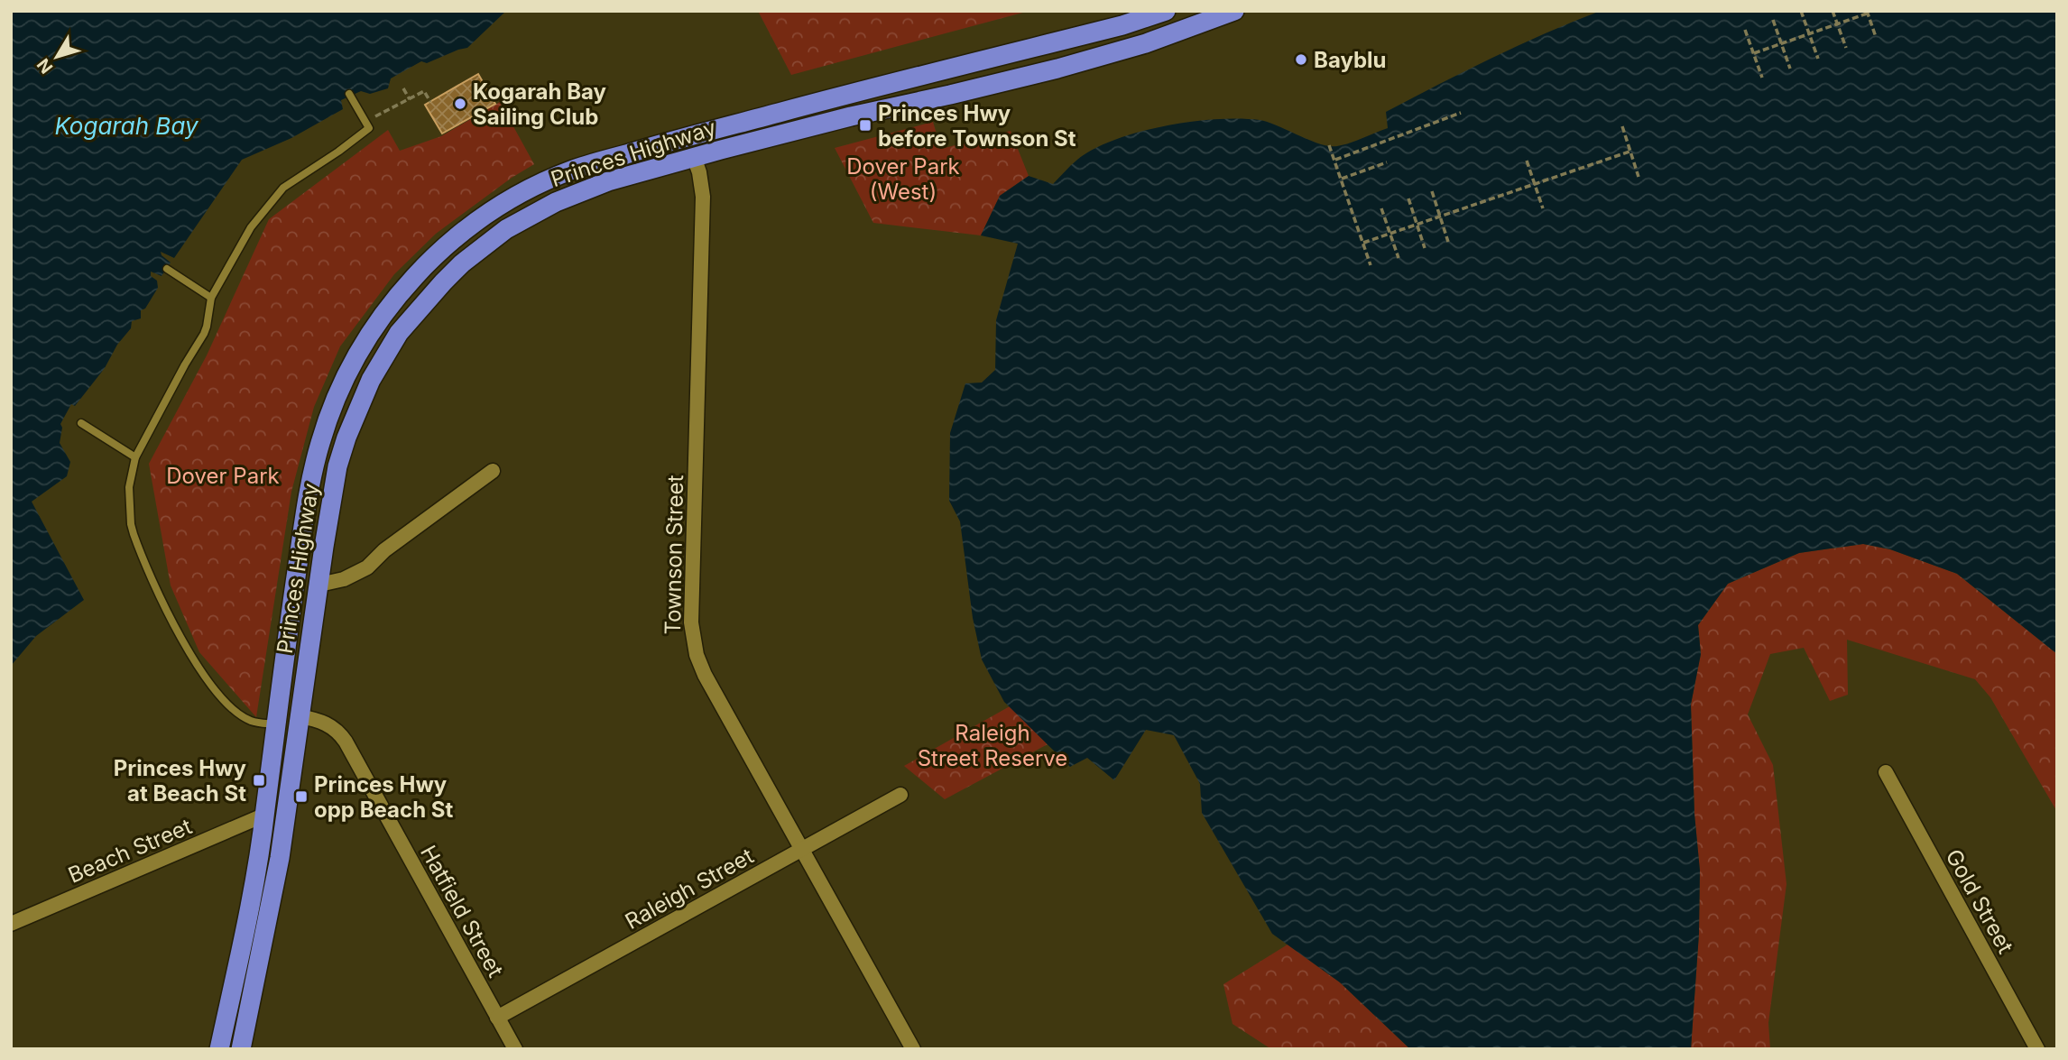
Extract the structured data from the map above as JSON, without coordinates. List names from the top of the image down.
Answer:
{
  "streets": {
    "highway": ["Princes Highway"],
    "street": [
      "Townson Street",
      "Beach Street",
      "Raleigh Street",
      "Gold Street",
      "Hatfield Street"
    ]
  },
  "crossings": [
    ["Princes Highway", "Townson Street"],
    ["Princes Highway", "Beach Street"],
    ["Princes Highway", "Hatfield Street"],
    ["Townson Street", "Raleigh Street"],
    ["Raleigh Street", "Hatfield Street"]
  ],
  "water": ["Kogarah Bay"],
  "parks": ["Dover Park (West)", "Dover Park", "Raleigh Street Reserve"],
  "places": {
    "other": ["Bayblu", "Kogarah Bay Sailing Club"],
    "transit": ["Princes Hwy before Townson St", "Princes Hwy at Beach St", "Princes Hwy opp Beach St"]
  },
  "north": "bottom left"
}
